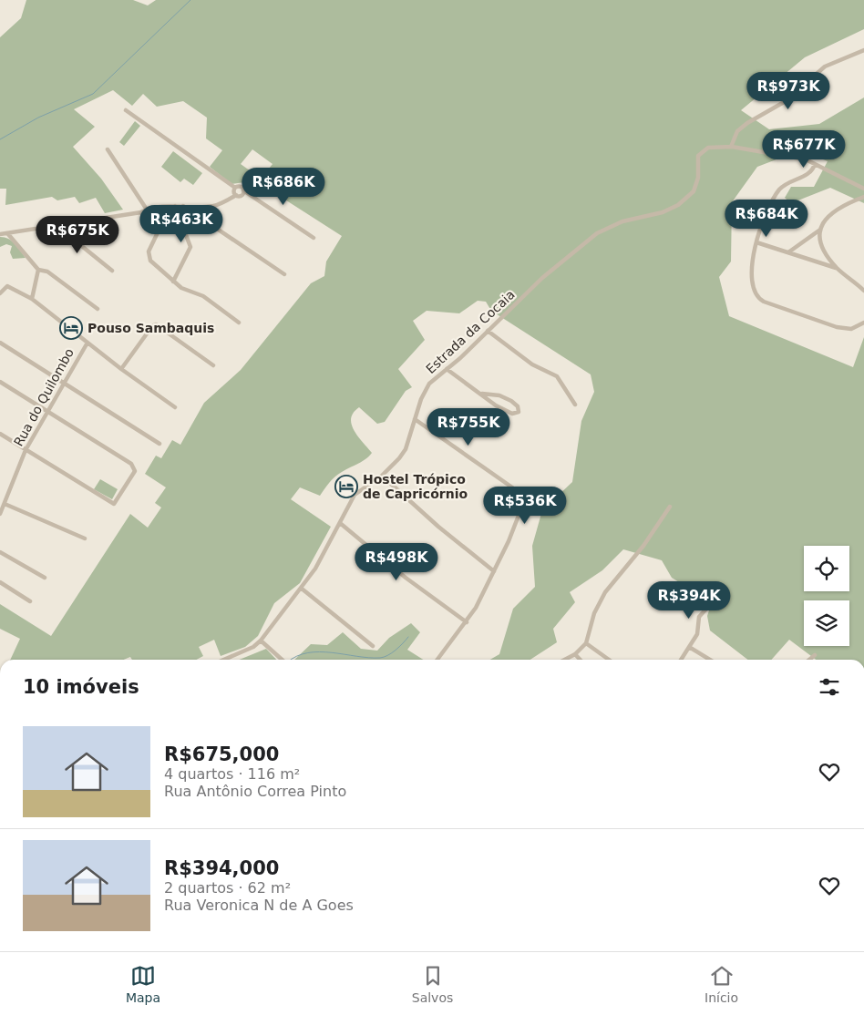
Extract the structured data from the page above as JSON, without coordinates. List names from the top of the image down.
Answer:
{
  "streets": {
    "street": ["Estrada da Cocaia", "Rua do Quilombo"]
  },
  "places": {
    "hotel": ["Pouso Sambaquis", "Hostel Trópico de Capricórnio"]
  },
  "page": {
    "price": [
      "R$973K",
      "R$677K",
      "R$686K",
      "R$684K",
      "R$463K",
      "R$675K",
      "R$755K",
      "R$536K",
      "R$498K",
      "R$394K"
    ],
    "heading": "10 imóveis",
    "list": [
      {
        "name": "R$675,000",
        "note": "4 quartos · 116 m² · Rua Antônio Correa Pinto"
      },
      {
        "name": "R$394,000",
        "note": "2 quartos · 62 m² · Rua Veronica N de A Goes"
      }
    ],
    "tabs": ["Mapa", "Salvos", "Início"]
  }
}
